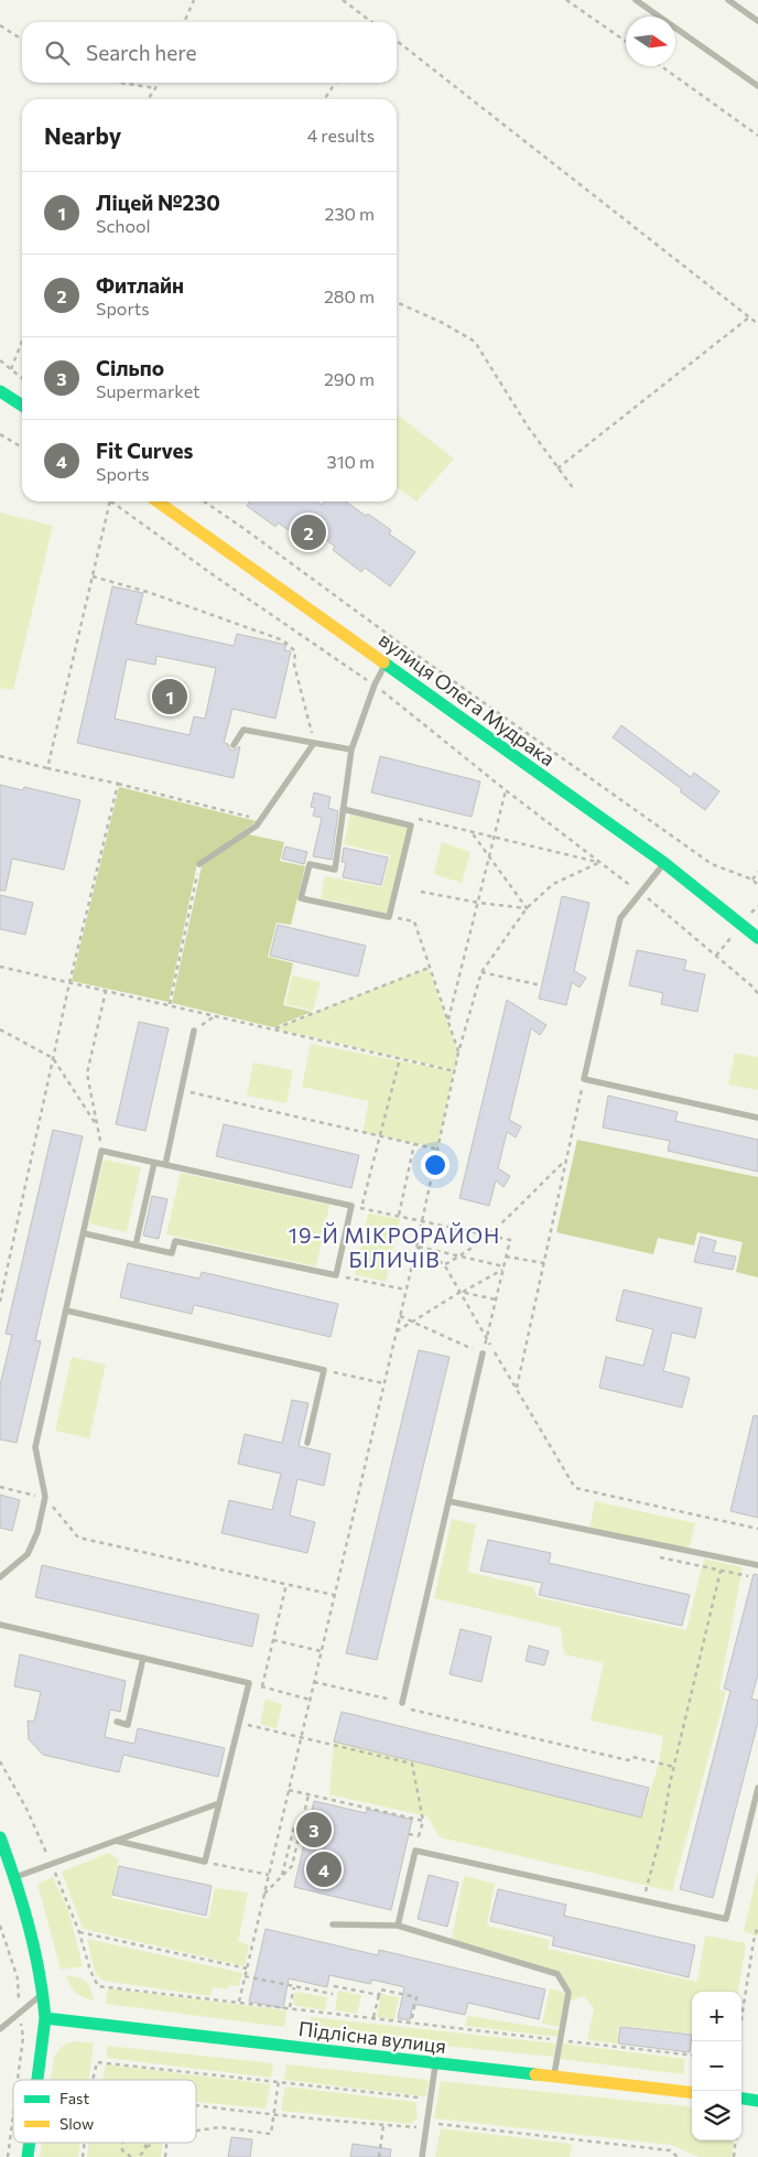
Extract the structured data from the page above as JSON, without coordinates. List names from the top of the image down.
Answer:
{
  "streets": {
    "street": ["вулиця Олега Мудрака", "Підлісна вулиця"]
  },
  "districts": ["19-Й МІКРОРАЙОН БІЛИЧІВ"],
  "legend": ["Fast", "Slow"],
  "north": "right",
  "page": {
    "search": "Search here",
    "heading": ["Nearby", "4 results"],
    "list": [
      {
        "mark": "1",
        "name": "Ліцей №230",
        "note": "School",
        "value": "230 m"
      },
      {
        "mark": "2",
        "name": "Фитлайн",
        "note": "Sports",
        "value": "280 m"
      },
      {
        "mark": "3",
        "name": "Сільпо",
        "note": "Supermarket",
        "value": "290 m"
      },
      {
        "mark": "4",
        "name": "Fit Curves",
        "note": "Sports",
        "value": "310 m"
      }
    ],
    "pins": [
      "2",
      "1",
      "3",
      "4"
    ],
    "map_buttons": ["+", "−"]
  }
}
